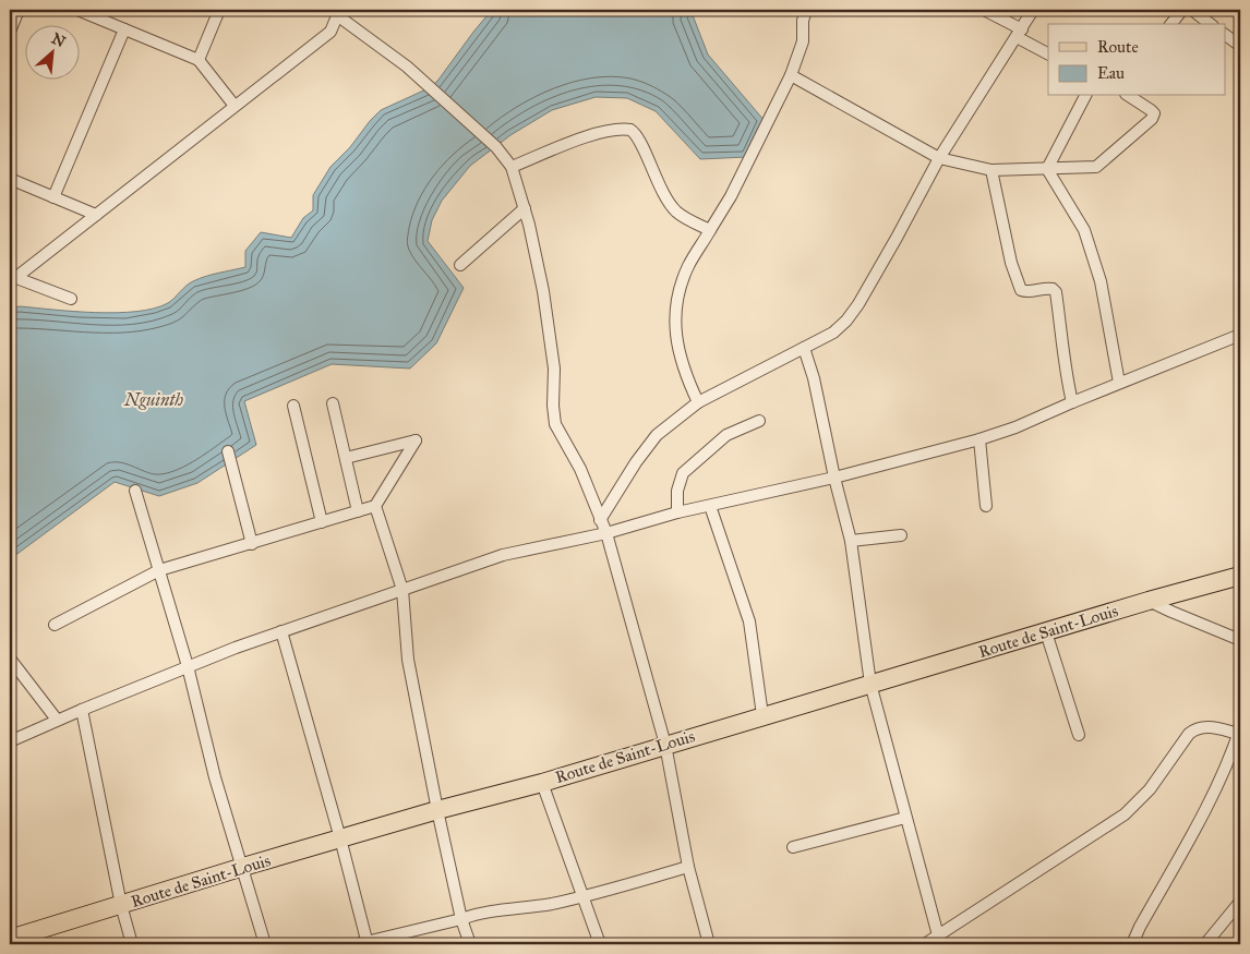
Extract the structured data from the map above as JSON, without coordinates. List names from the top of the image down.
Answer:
{
  "streets": {
    "main road": ["Route de Saint-Louis"]
  },
  "water": ["Nguinth"],
  "legend": ["Route", "Eau"],
  "north": "top right"
}
